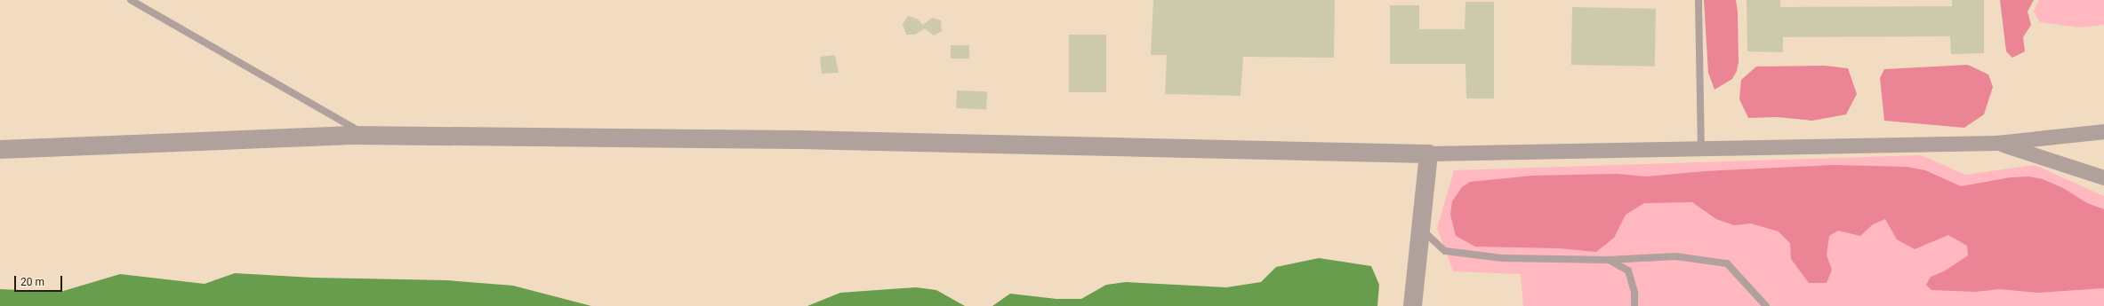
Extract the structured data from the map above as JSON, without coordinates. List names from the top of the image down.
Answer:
{
  "scale_bar": "20 m"
}
